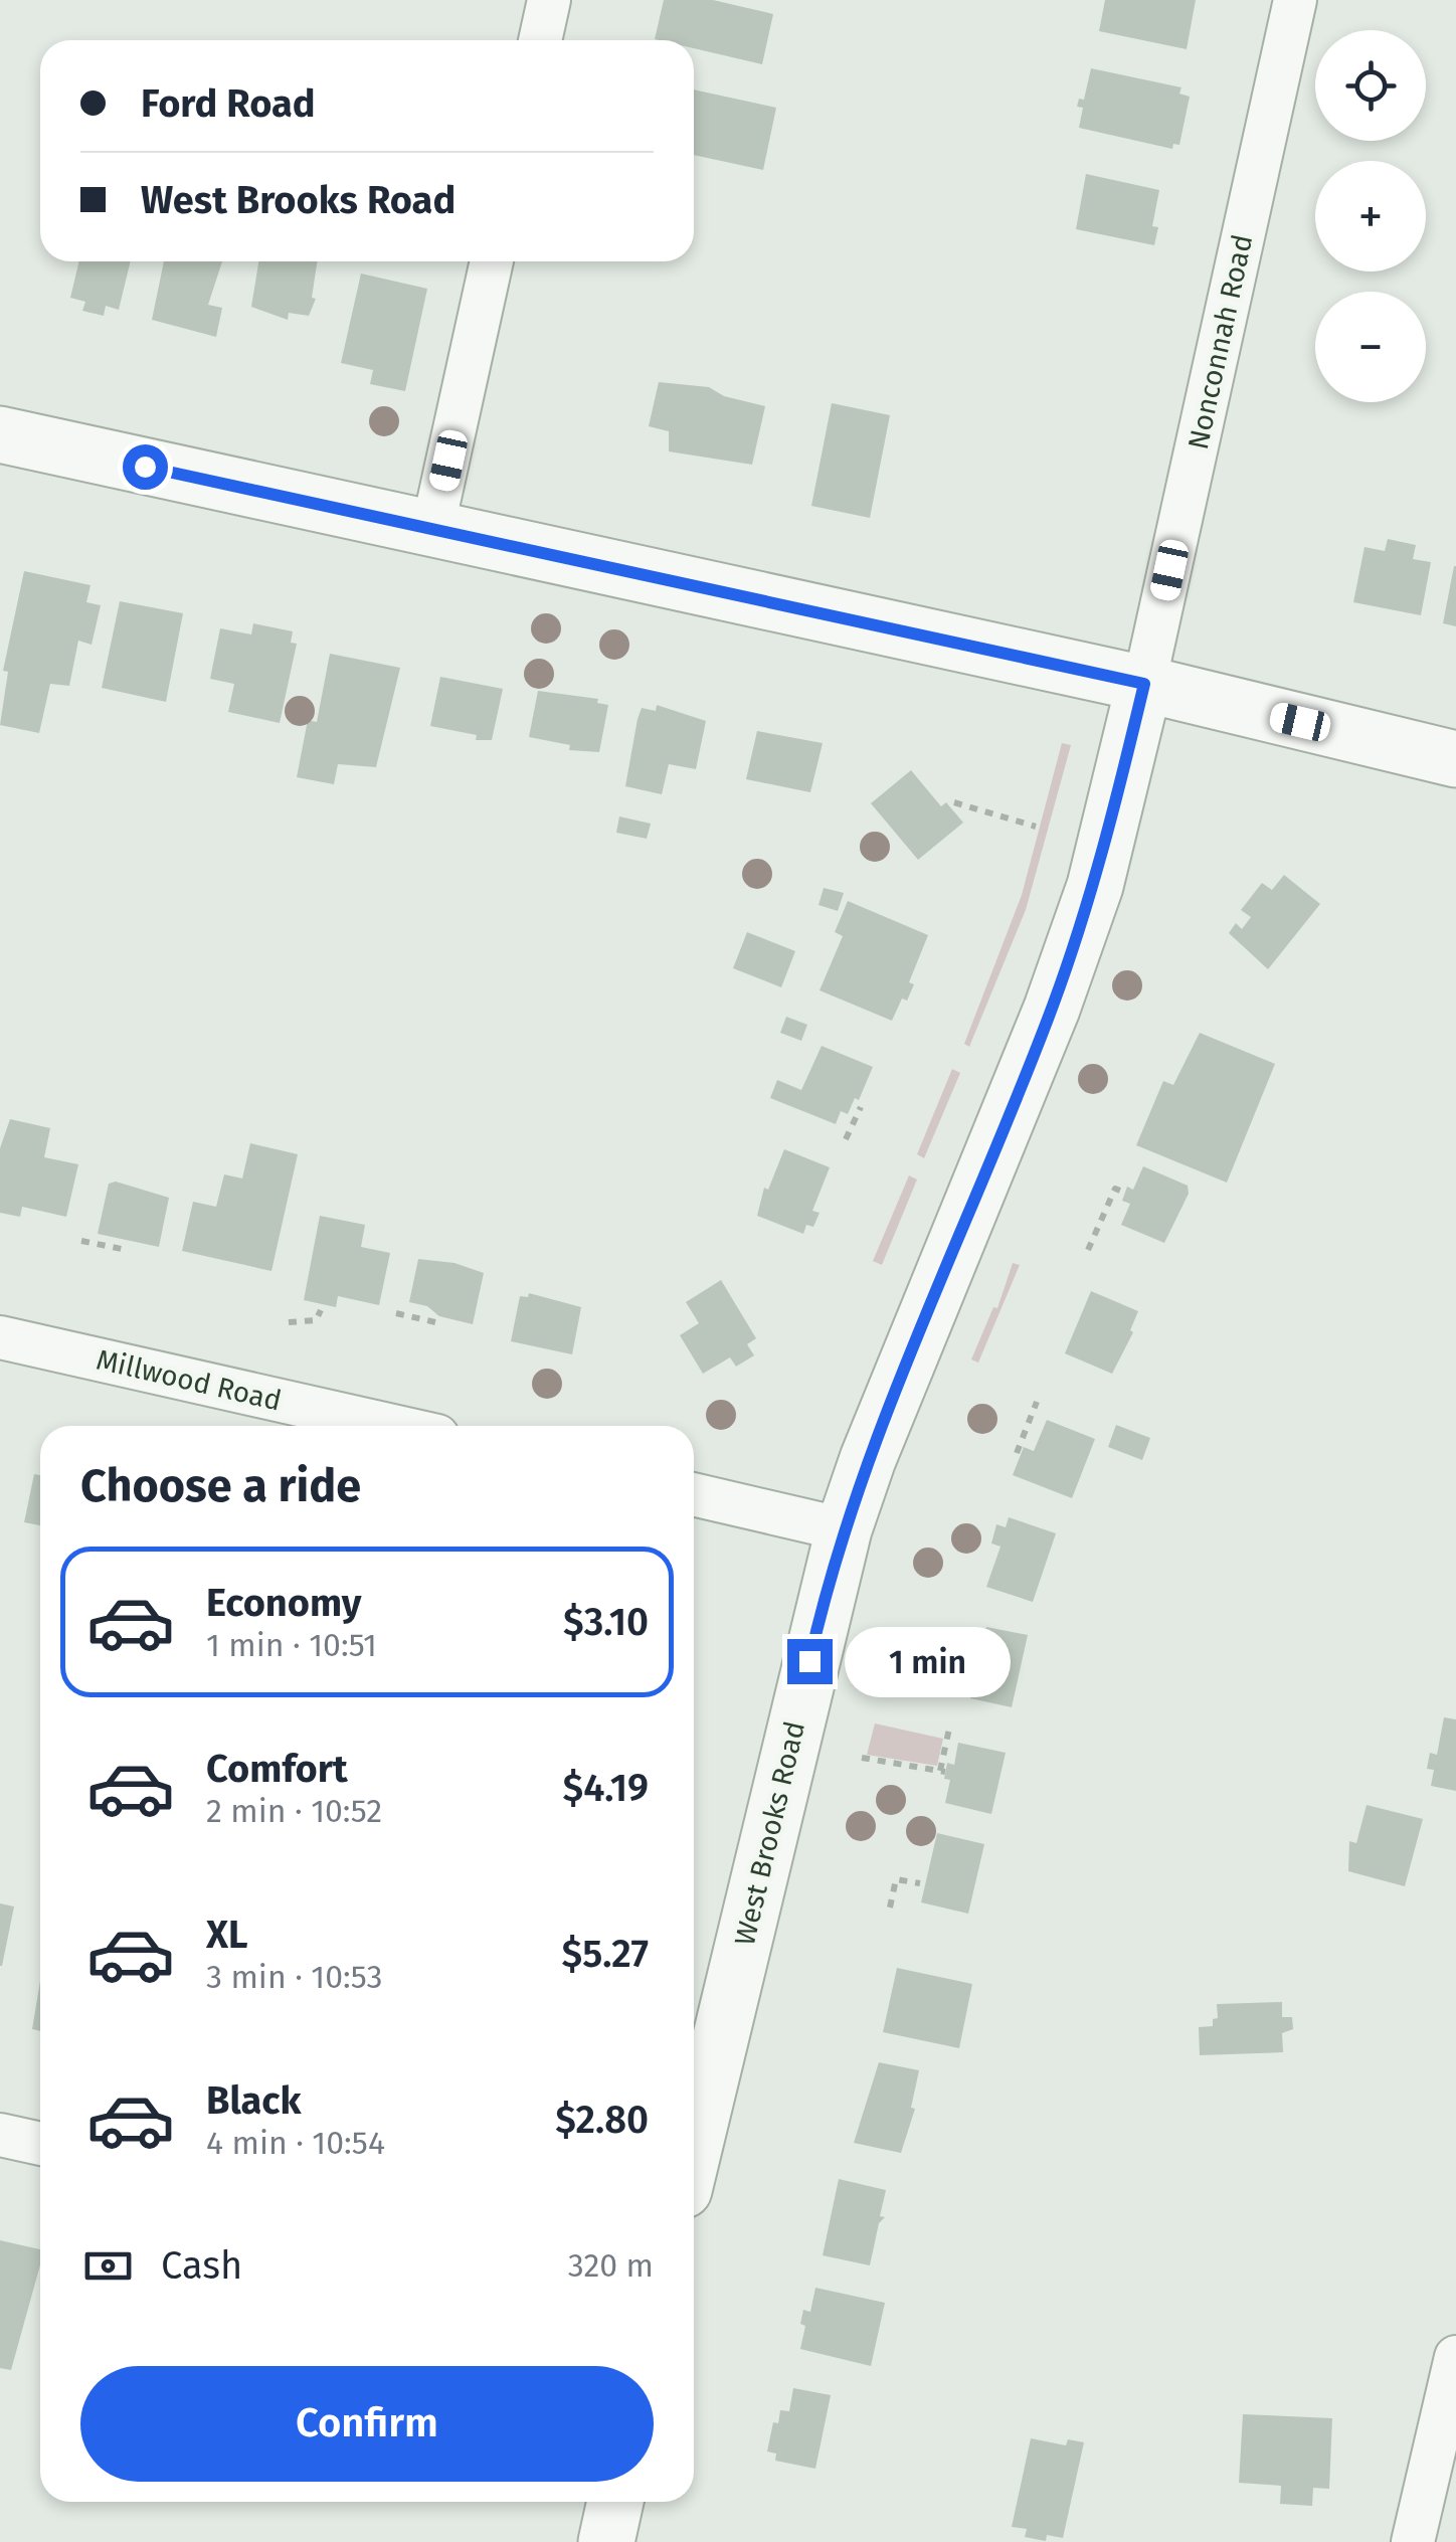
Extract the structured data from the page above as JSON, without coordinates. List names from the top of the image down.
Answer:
{
  "streets": {
    "street": ["Nonconnah Road", "Millwood Road", "West Brooks Road"]
  },
  "crossings": [
    ["Nonconnah Road", "West Brooks Road"]
  ],
  "page": {
    "map_buttons": ["+", "−"],
    "banner": ["Ford Road", "West Brooks Road"],
    "heading": "Choose a ride",
    "list": [
      {
        "name": "Economy",
        "note": "1 min · 10:51",
        "value": "$3.10"
      },
      {
        "name": "Comfort",
        "note": "2 min · 10:52",
        "value": "$4.19"
      },
      {
        "name": "XL",
        "note": "3 min · 10:53",
        "value": "$5.27"
      },
      {
        "name": "Black",
        "note": "4 min · 10:54",
        "value": "$2.80"
      }
    ],
    "bubble": "1 min",
    "pay": ["Cash", "320 m"],
    "buttons": "Confirm"
  }
}
